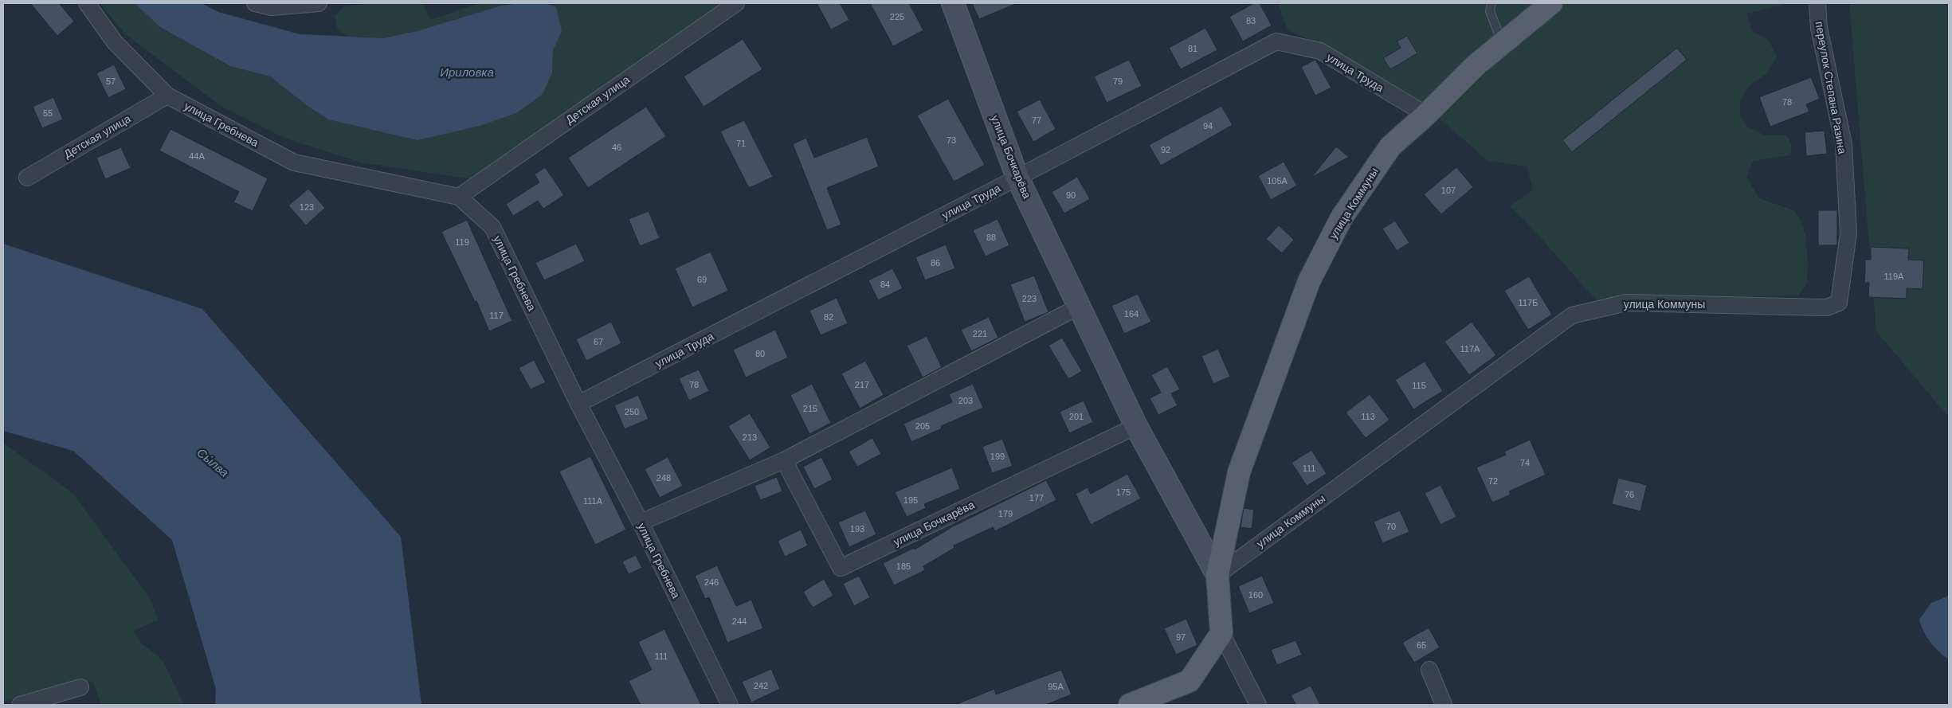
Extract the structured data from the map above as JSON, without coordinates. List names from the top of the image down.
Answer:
{
  "streets": {
    "main road": ["улица Бочкарёва", "улица Коммуны"],
    "street": [
      "улица Труда",
      "переулок Степана Разина",
      "Детская улица",
      "улица Гребнева"
    ]
  },
  "crossings": [
    ["улица Труда", "улица Гребнева"],
    ["улица Труда", "улица Бочкарёва"],
    ["улица Труда", "улица Коммуны"],
    ["переулок Степана Разина", "улица Коммуны"],
    ["Детская улица", "улица Гребнева"],
    ["улица Бочкарёва", "улица Коммуны"]
  ],
  "water": ["Ириловка", "Сы́лва"],
  "house_numbers": [
    "225",
    "83",
    "81",
    "57",
    "79",
    "78",
    "55",
    "77",
    "94",
    "73",
    "71",
    "46",
    "92",
    "44А",
    "105А",
    "107",
    "90",
    "123",
    "88",
    "119",
    "86",
    "119А",
    "69",
    "84",
    "223",
    "117Б",
    "164",
    "117",
    "82",
    "221",
    "67",
    "117А",
    "80",
    "78",
    "217",
    "115",
    "203",
    "215",
    "250",
    "201",
    "113",
    "205",
    "213",
    "199",
    "74",
    "111",
    "248",
    "72",
    "175",
    "76",
    "177",
    "195",
    "111А",
    "179",
    "70",
    "193",
    "185",
    "246",
    "160",
    "244",
    "97",
    "65",
    "111",
    "242",
    "95А"
  ]
}
